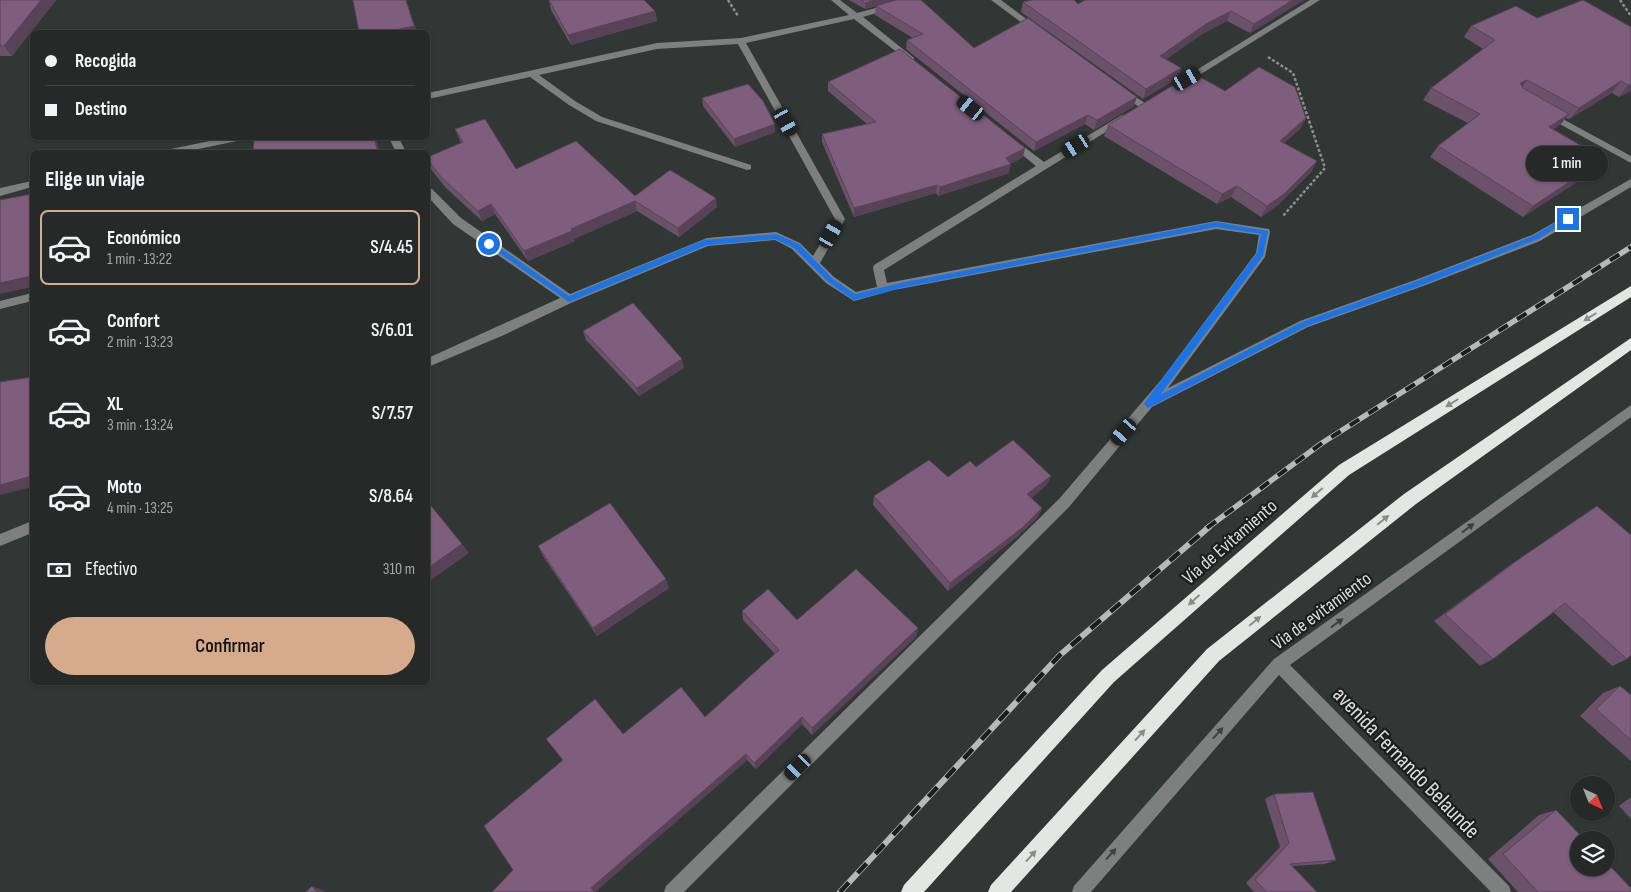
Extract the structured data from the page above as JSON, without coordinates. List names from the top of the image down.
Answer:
{
  "streets": {
    "highway": ["Vía de Evitamiento"],
    "street": ["Via de evitamiento", "avenida Fernando Belaunde"]
  },
  "crossings": [
    ["Via de evitamiento", "avenida Fernando Belaunde"]
  ],
  "one_way": ["Via de evitamiento"],
  "north": "bottom right",
  "page": {
    "banner": ["Recogida", "Destino"],
    "bubble": "1 min",
    "heading": "Elige un viaje",
    "list": [
      {
        "name": "Económico",
        "note": "1 min · 13:22",
        "value": "S/4.45"
      },
      {
        "name": "Confort",
        "note": "2 min · 13:23",
        "value": "S/6.01"
      },
      {
        "name": "XL",
        "note": "3 min · 13:24",
        "value": "S/7.57"
      },
      {
        "name": "Moto",
        "note": "4 min · 13:25",
        "value": "S/8.64"
      }
    ],
    "pay": ["Efectivo", "310 m"],
    "buttons": "Confirmar"
  }
}
